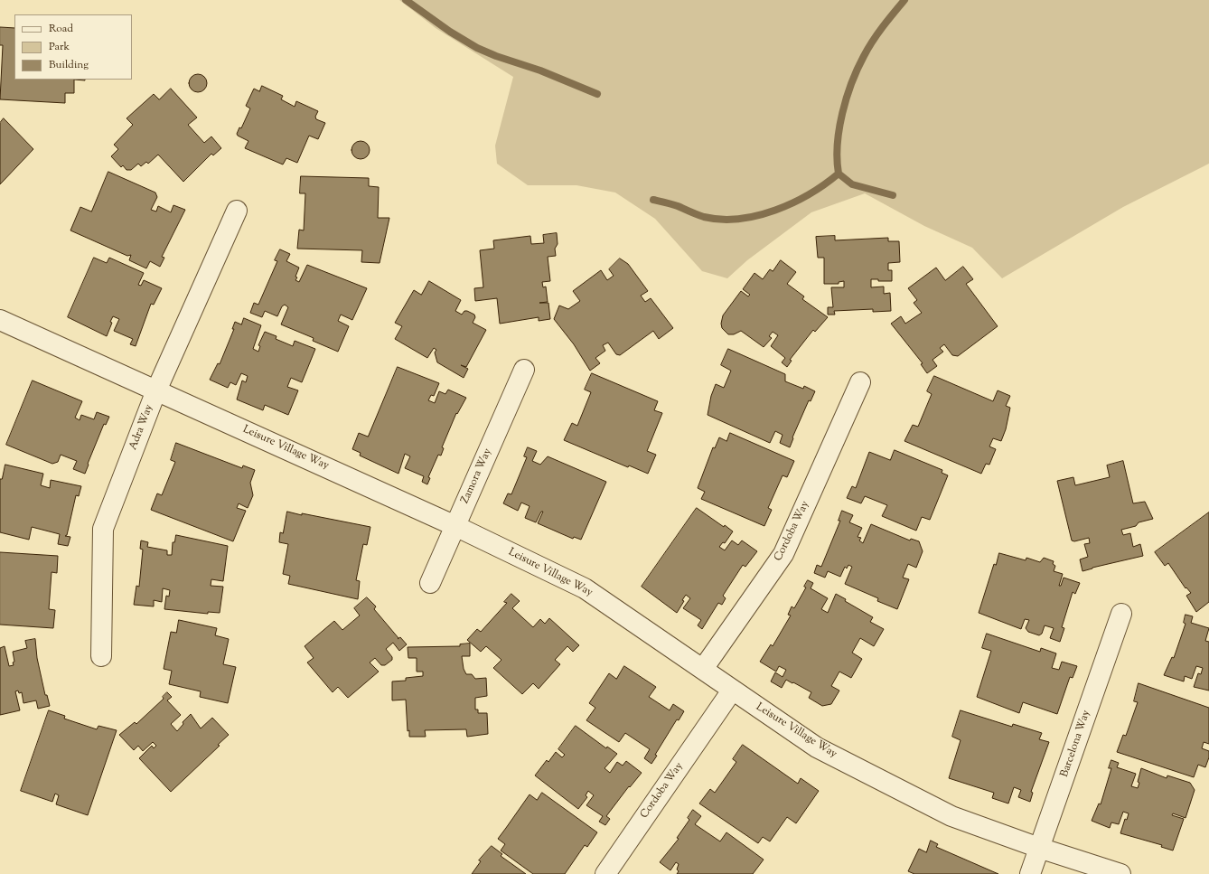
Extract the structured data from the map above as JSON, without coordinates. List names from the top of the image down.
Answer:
{
  "streets": {
    "street": [
      "Adra Way",
      "Leisure Village Way",
      "Zamora Way",
      "Cordoba Way",
      "Barcelona Way"
    ]
  },
  "crossings": [
    ["Adra Way", "Leisure Village Way"],
    ["Leisure Village Way", "Zamora Way"],
    ["Leisure Village Way", "Cordoba Way"],
    ["Leisure Village Way", "Barcelona Way"]
  ],
  "legend": ["Road", "Park", "Building"]
}
